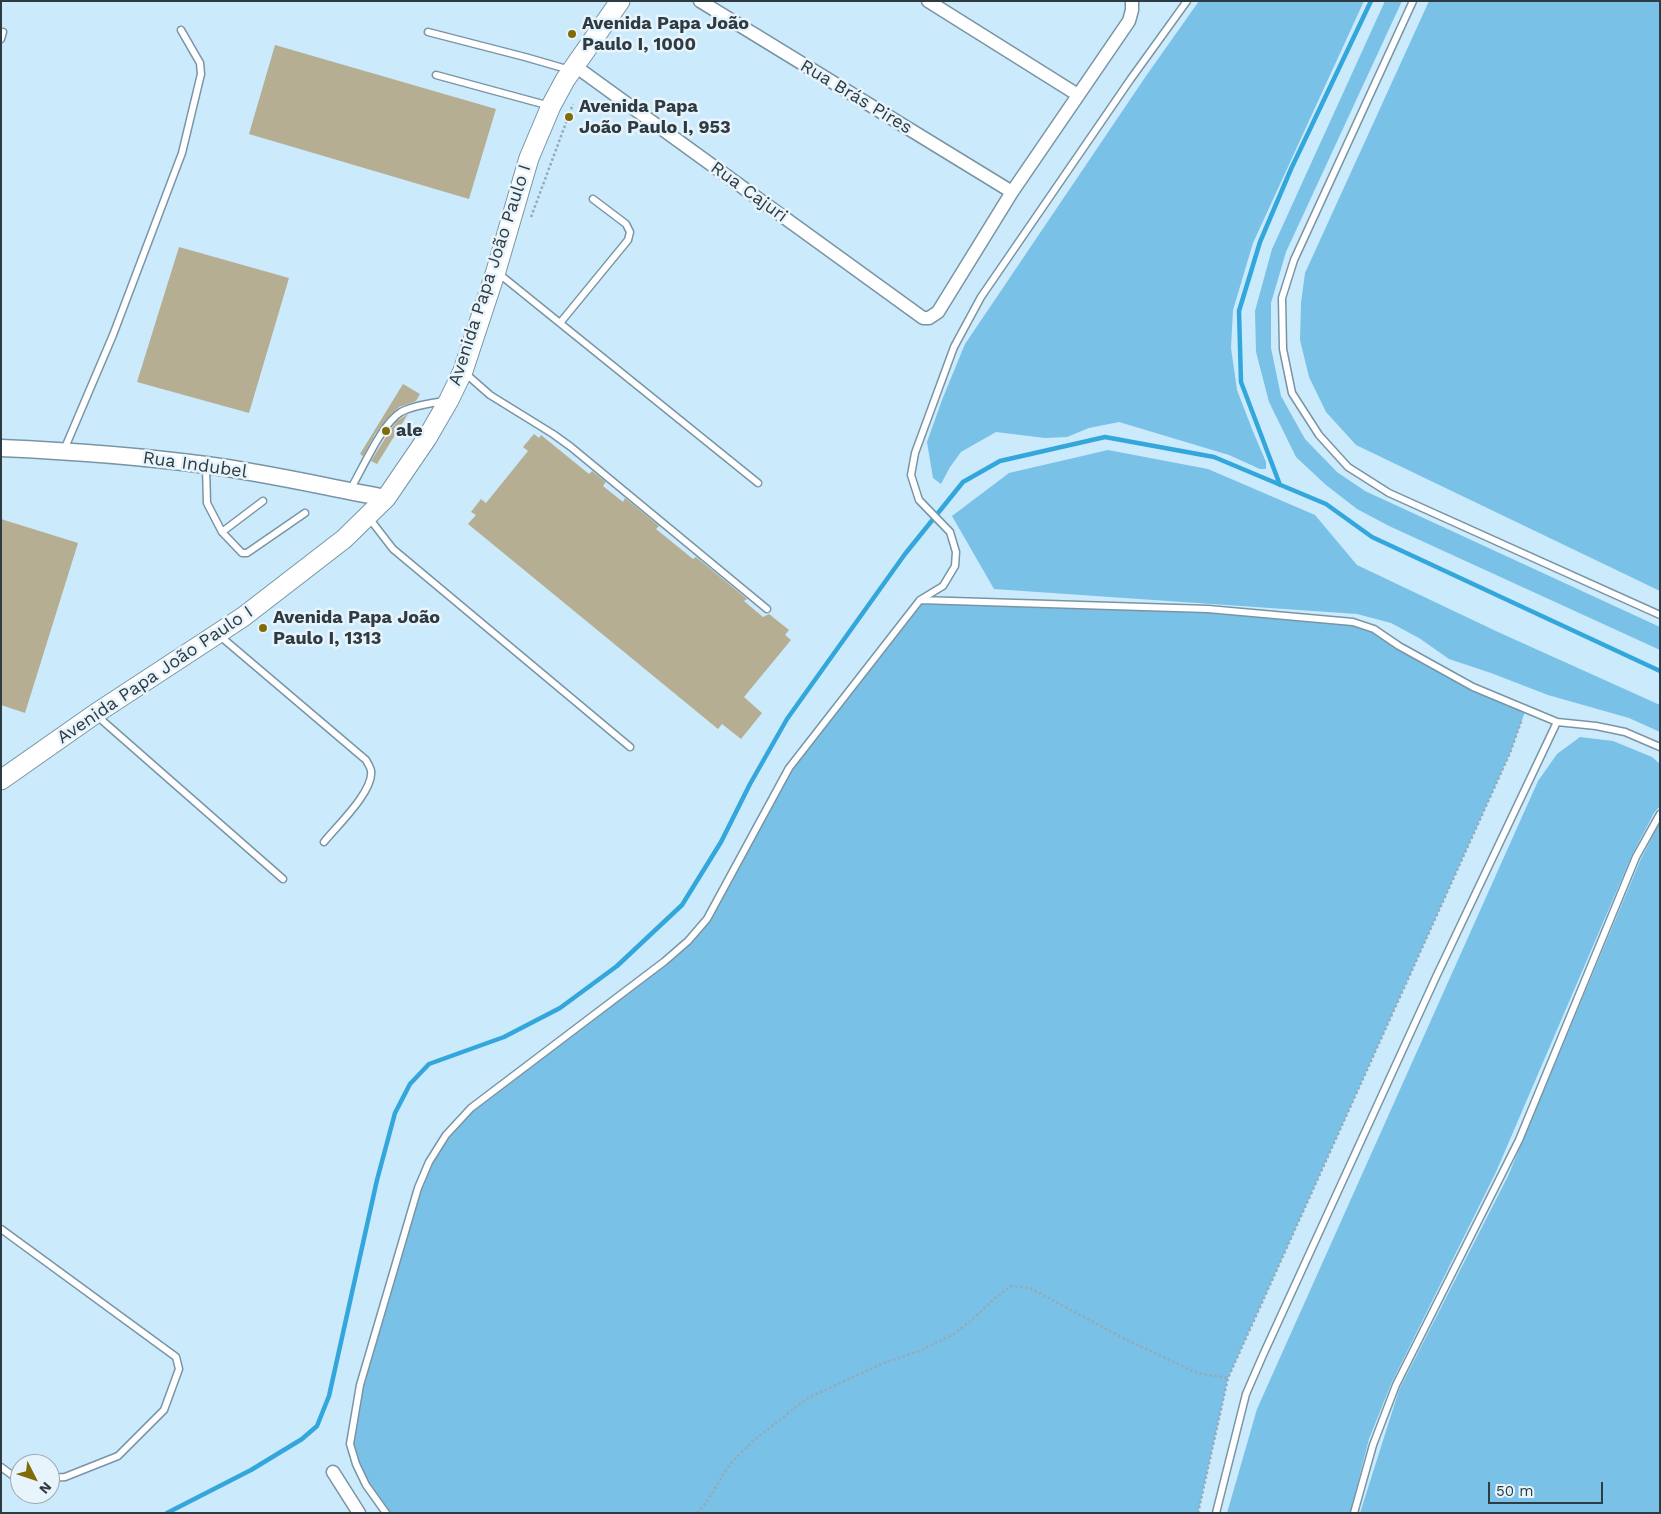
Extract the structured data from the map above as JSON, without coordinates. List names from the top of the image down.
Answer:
{
  "streets": {
    "main road": ["Avenida Papa João Paulo I"],
    "street": ["Rua Brás Pires", "Rua Cajuri", "Rua Indubel"]
  },
  "crossings": [
    ["Rua Brás Pires", "Rua Cajuri"],
    ["Rua Cajuri", "Avenida Papa João Paulo I"],
    ["Avenida Papa João Paulo I", "Rua Indubel"]
  ],
  "places": [
    "Avenida Papa João Paulo I, 1000",
    "Avenida Papa João Paulo I, 953",
    "ale",
    "Avenida Papa João Paulo I, 1313"
  ],
  "scale_bar": "50 m",
  "north": "bottom right"
}
